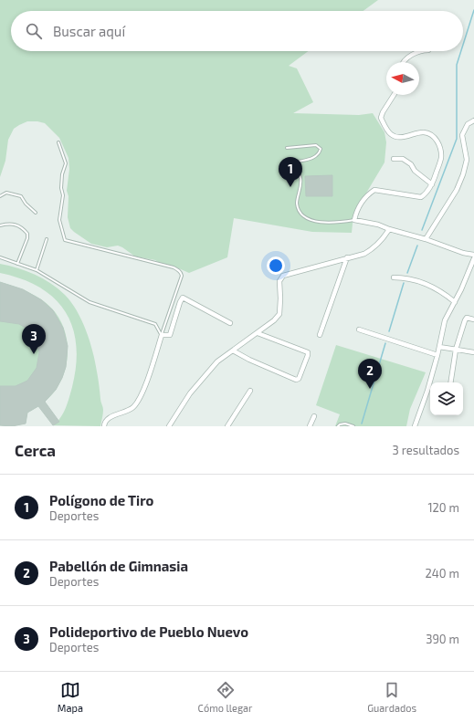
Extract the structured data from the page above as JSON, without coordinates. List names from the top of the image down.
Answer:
{
  "north": "left",
  "page": {
    "search": "Buscar aquí",
    "pins": ["1", "3", "2"],
    "heading": ["Cerca", "3 resultados"],
    "list": [
      {
        "mark": "1",
        "name": "Polígono de Tiro",
        "note": "Deportes",
        "value": "120 m"
      },
      {
        "mark": "2",
        "name": "Pabellón de Gimnasia",
        "note": "Deportes",
        "value": "240 m"
      },
      {
        "mark": "3",
        "name": "Polideportivo de Pueblo Nuevo",
        "note": "Deportes",
        "value": "390 m"
      }
    ],
    "nav": ["Mapa", "Cómo llegar", "Guardados"]
  }
}
